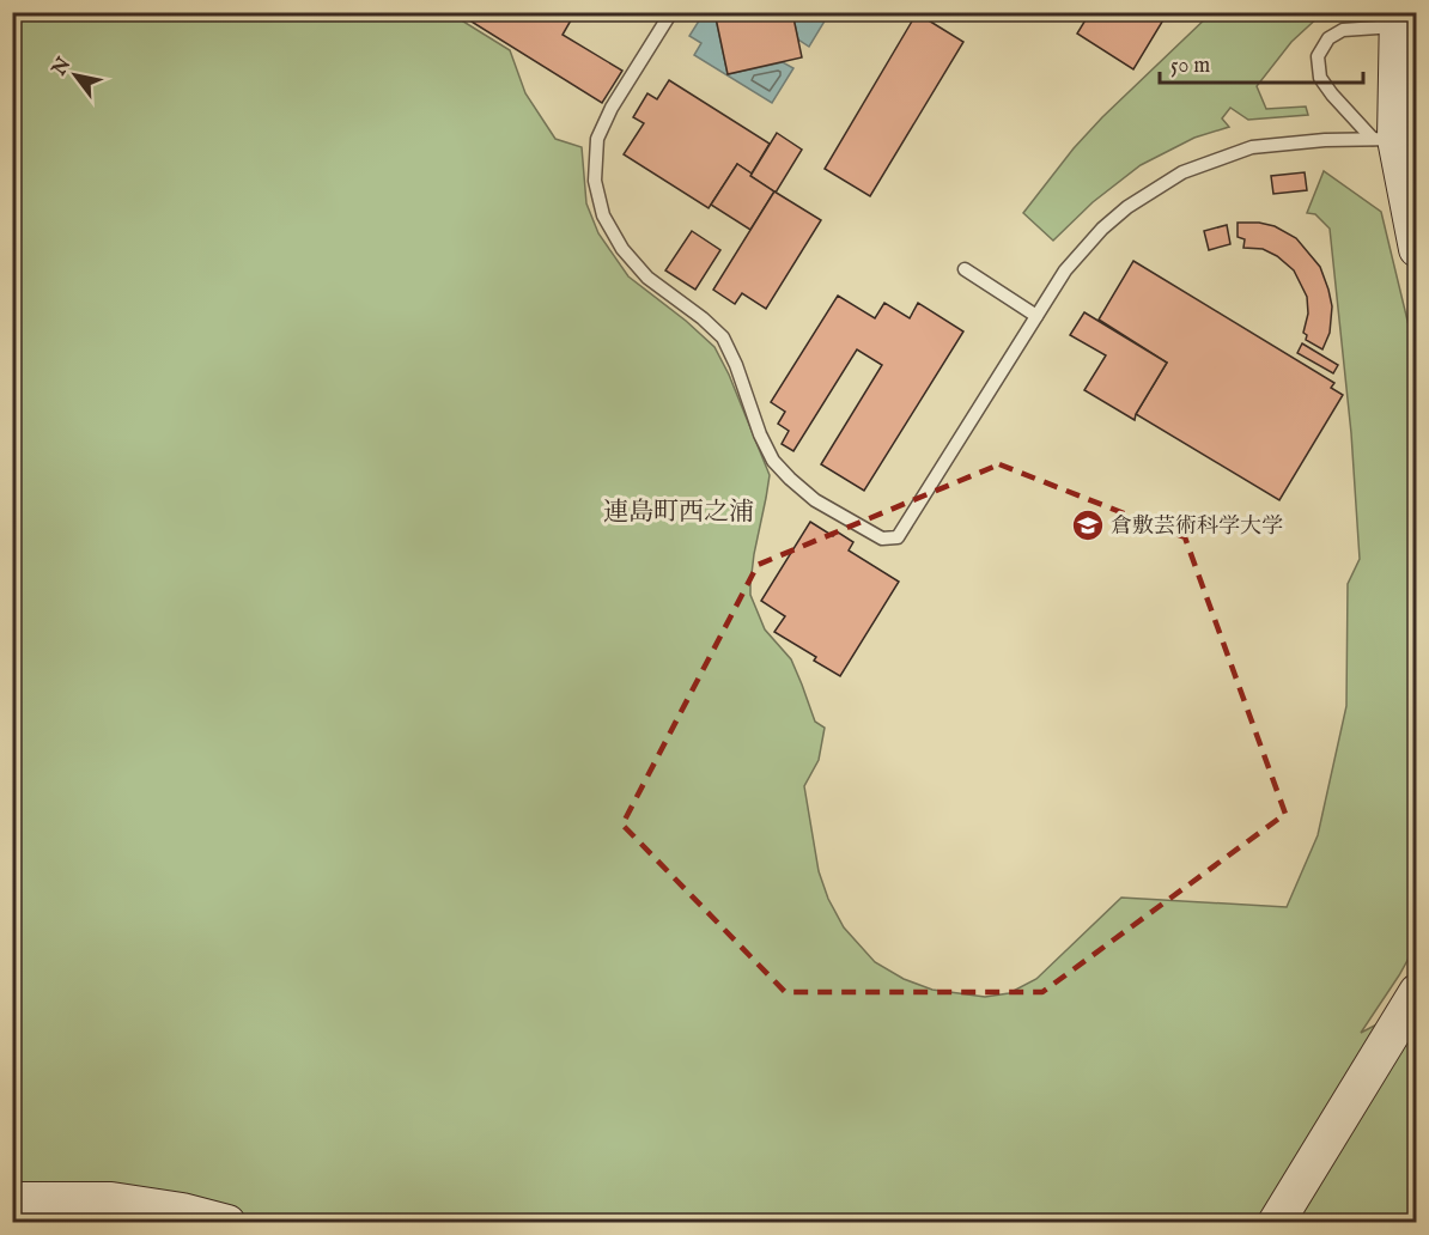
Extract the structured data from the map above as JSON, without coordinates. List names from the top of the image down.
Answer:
{
  "districts": ["連島町西之浦"],
  "places": {
    "school or university": ["倉敷芸術科学大学"]
  },
  "scale_bar": "50 m",
  "north": "top left"
}
